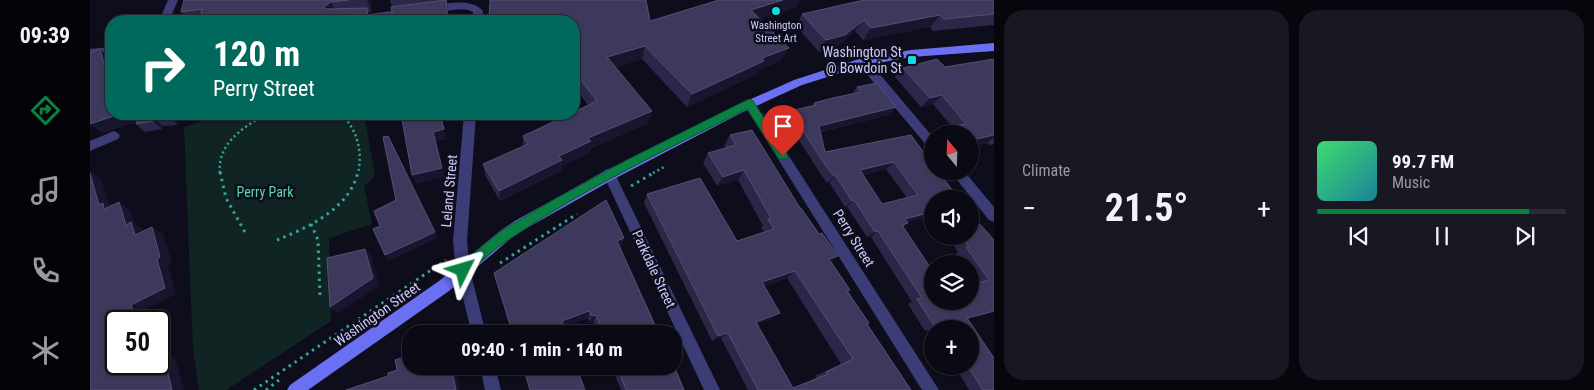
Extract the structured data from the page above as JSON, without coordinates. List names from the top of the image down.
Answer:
{
  "streets": {
    "main road": ["Washington Street"],
    "street": ["Leland Street", "Perry Street", "Parkdale Street"]
  },
  "crossings": [
    ["Leland Street", "Washington Street"],
    ["Perry Street", "Washington Street"],
    ["Parkdale Street", "Washington Street"]
  ],
  "parks": ["Perry Park"],
  "places": {
    "other": ["Washington Street Art"],
    "transit": ["Washington St @ Bowdoin St"]
  },
  "north": "top",
  "page": {
    "tabs": "09:39",
    "tile": "Climate",
    "turn": ["120 m", "Perry Street"],
    "map_buttons": "+",
    "song": ["99.7 FM", "Music"],
    "heat": ["−", "21.5°", "+"],
    "limit": "50",
    "trip": "09:40 · 1 min · 140 m"
  }
}
